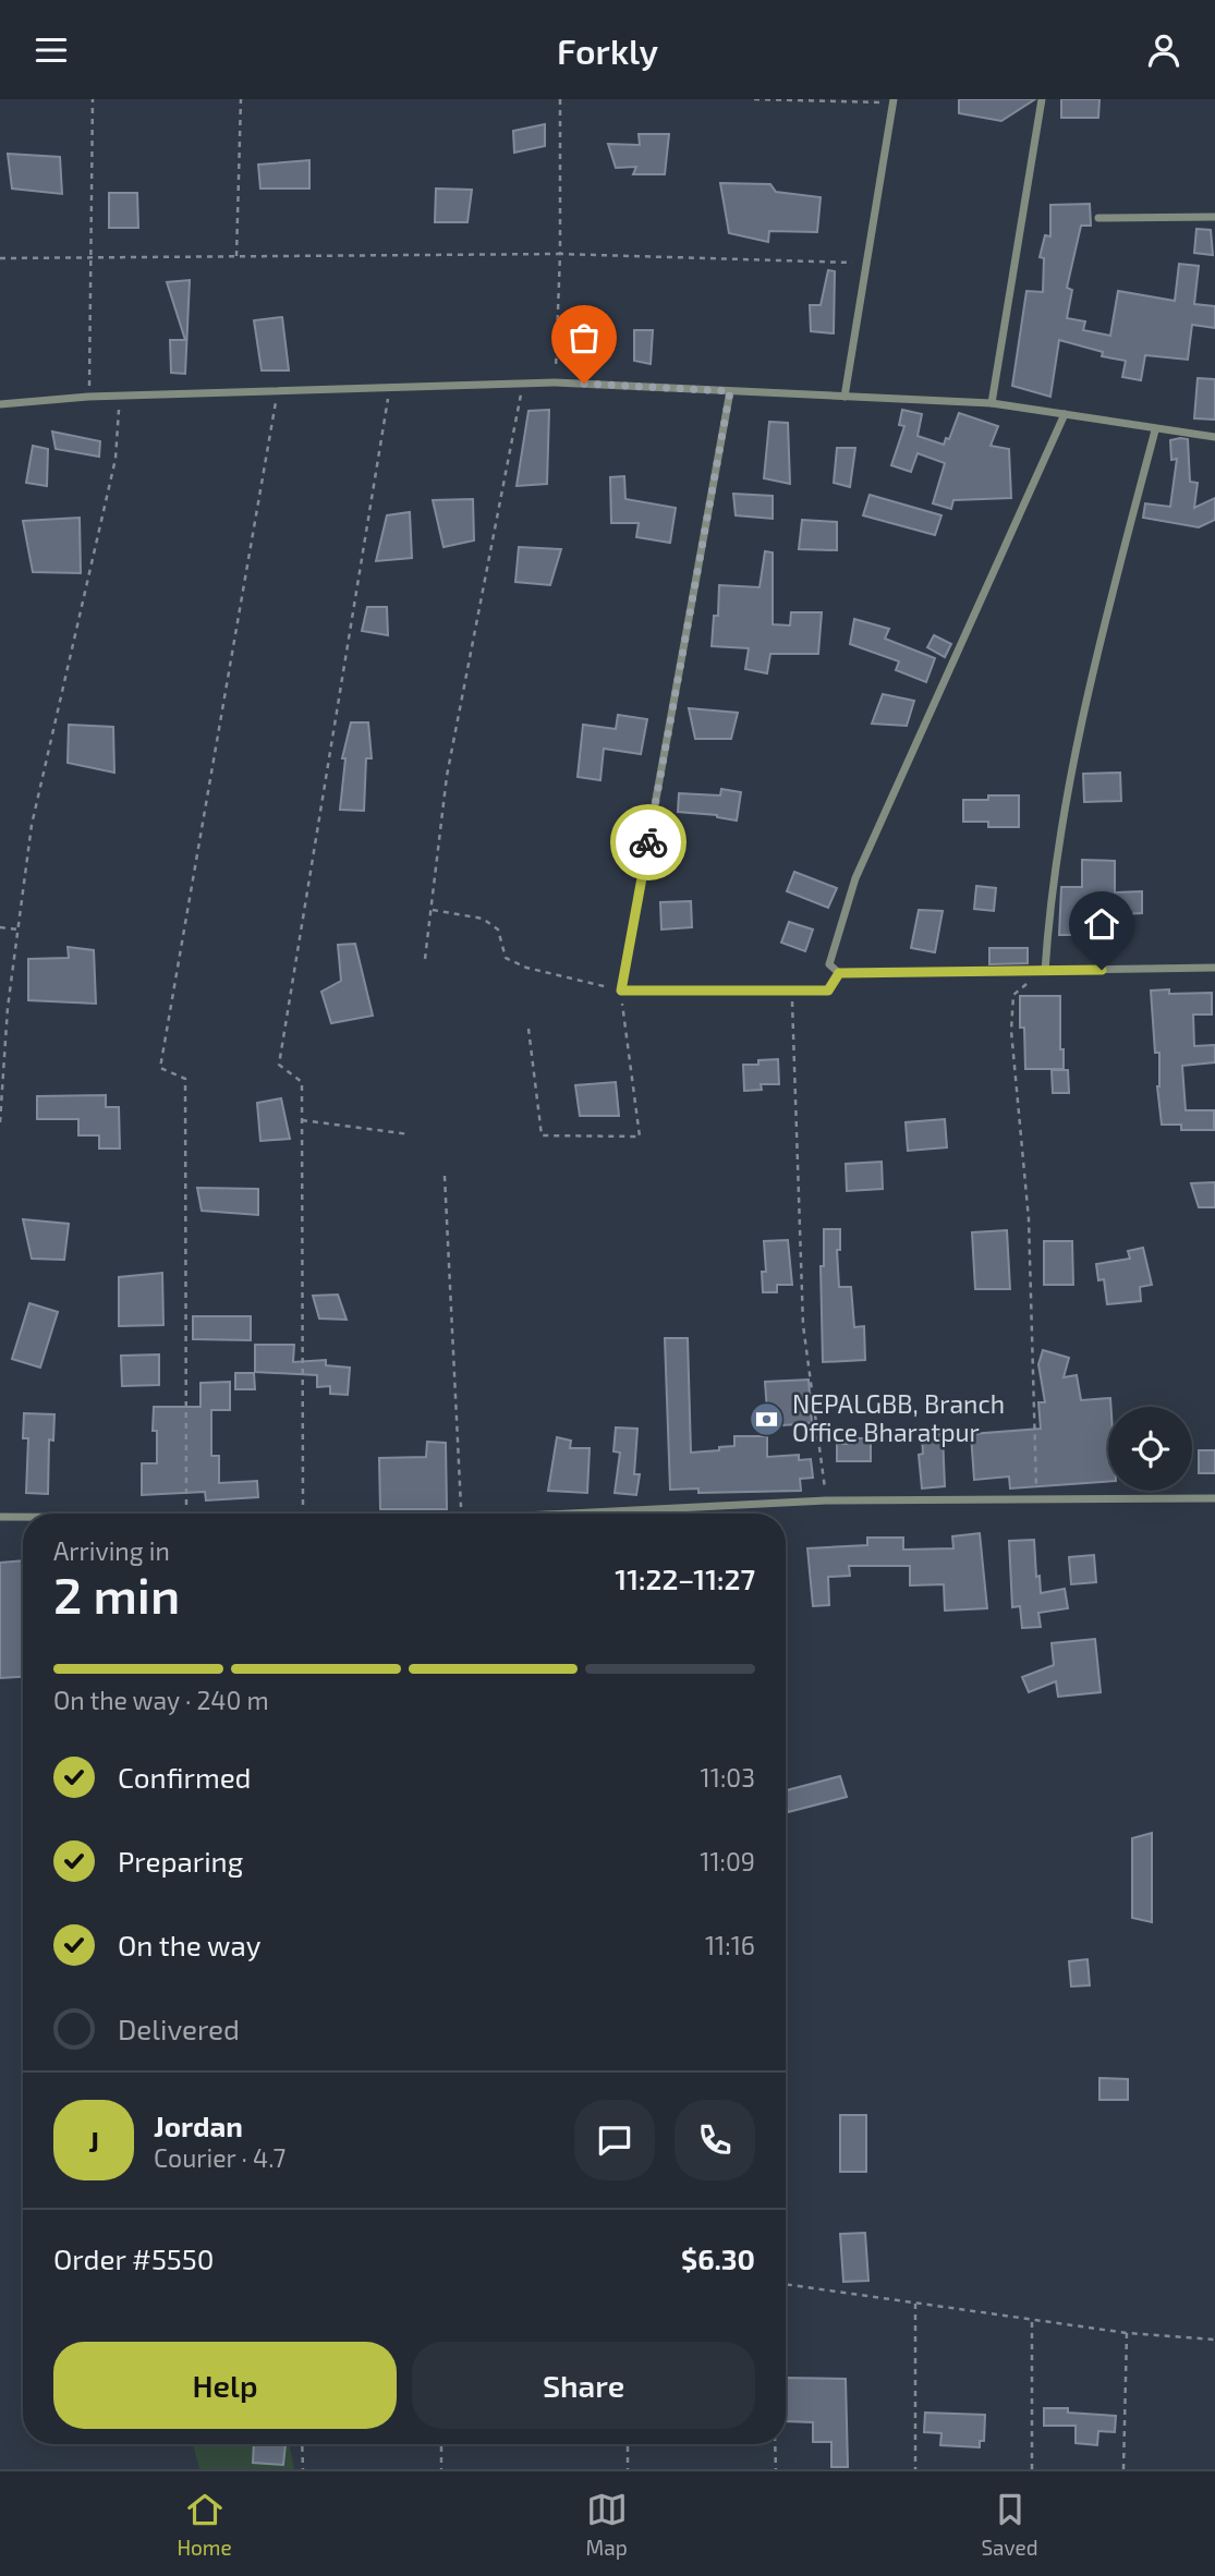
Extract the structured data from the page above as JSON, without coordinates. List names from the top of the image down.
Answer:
{
  "places": {
    "bank": ["NEPALGBB, Branch Office Bharatpur"]
  },
  "page": {
    "header": "Forkly",
    "heading": ["2 min", "Arriving in", "11:22–11:27"],
    "panel": [
      "Jordan",
      "Courier · 4.7",
      "Order #5550",
      "$6.30"
    ],
    "bar": "On the way · 240 m",
    "list": [
      ["Confirmed", "11:03"],
      ["Preparing", "11:09"],
      ["On the way", "11:16"],
      "Delivered"
    ],
    "round": "J",
    "buttons": ["Help", "Share"],
    "tabs": ["Home", "Map", "Saved"]
  }
}
